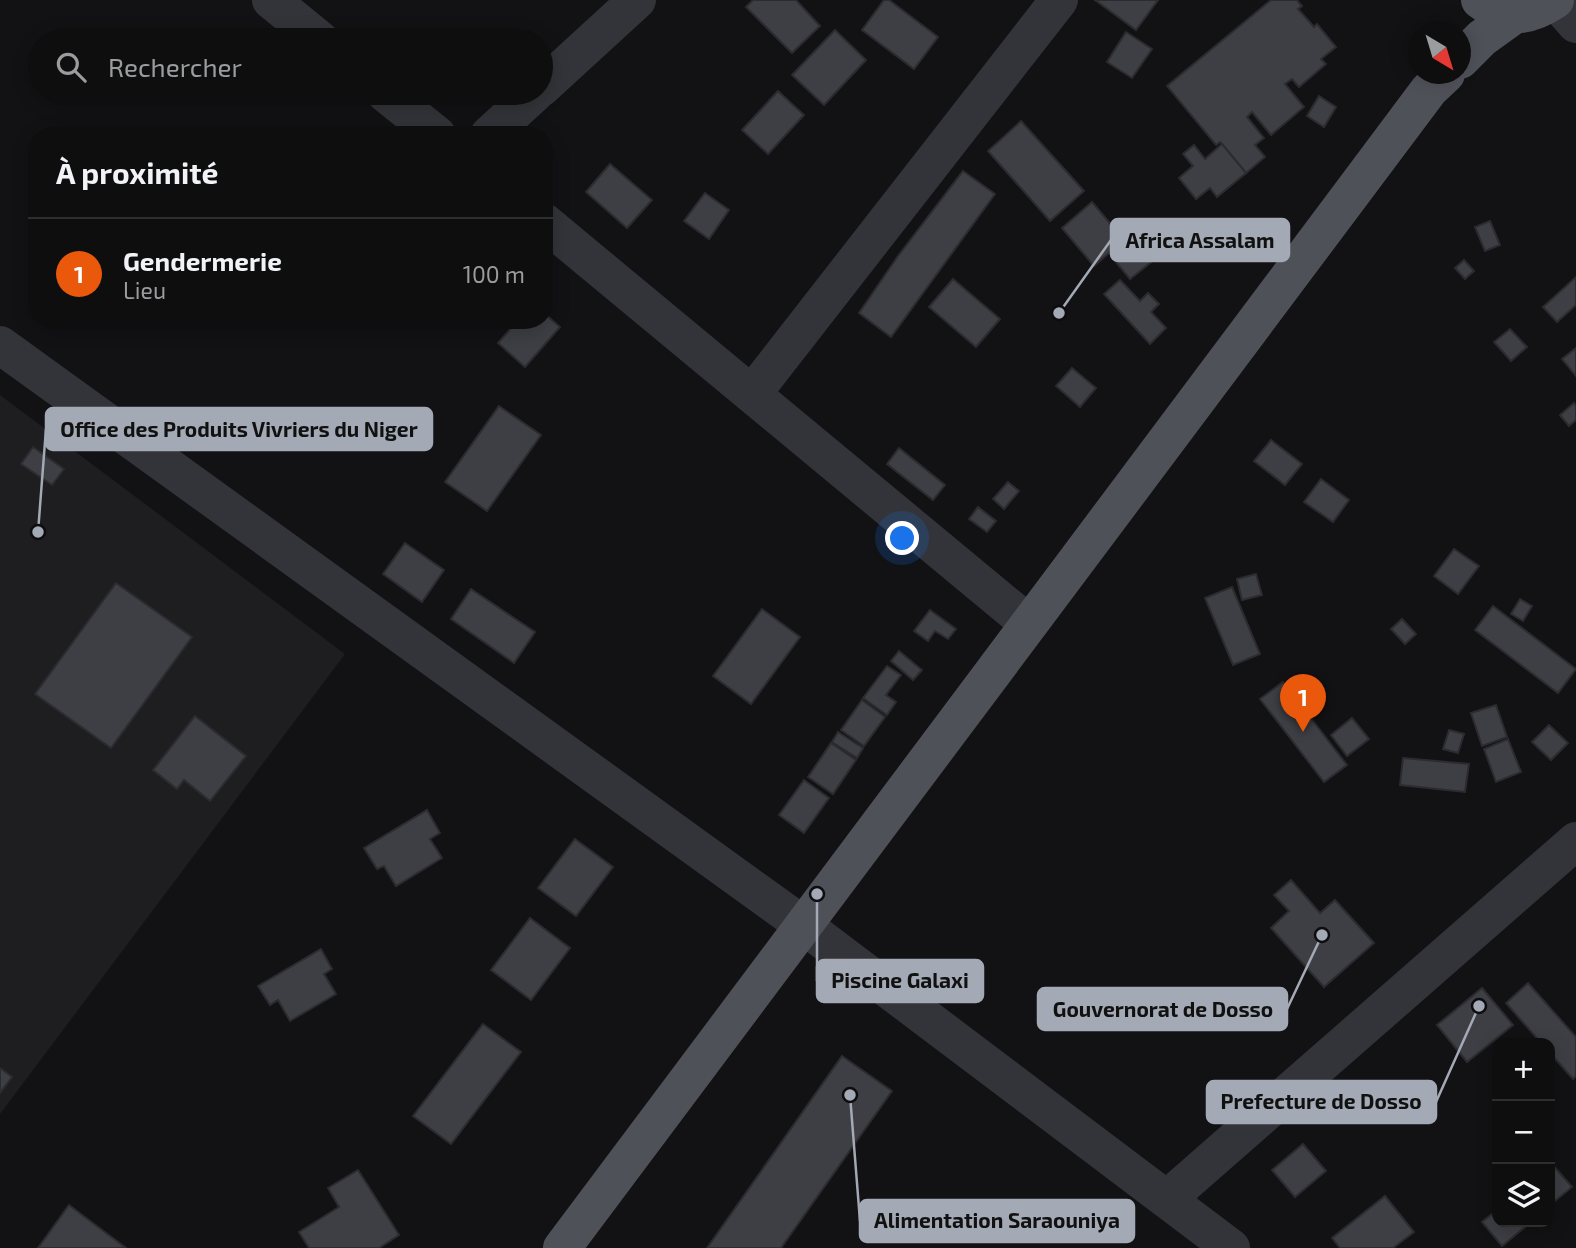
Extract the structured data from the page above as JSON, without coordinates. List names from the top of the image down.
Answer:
{
  "places": [
    "Africa Assalam",
    "Office des Produits Vivriers du Niger",
    "Piscine Galaxi",
    "Gouvernorat de Dosso",
    "Prefecture de Dosso",
    "Alimentation Saraouniya"
  ],
  "north": "bottom right",
  "page": {
    "search": "Rechercher",
    "heading": "À proximité",
    "list": [
      {
        "mark": "1",
        "name": "Gendermerie",
        "note": "Lieu",
        "value": "100 m"
      }
    ],
    "pins": "1",
    "map_buttons": ["+", "−"]
  }
}
